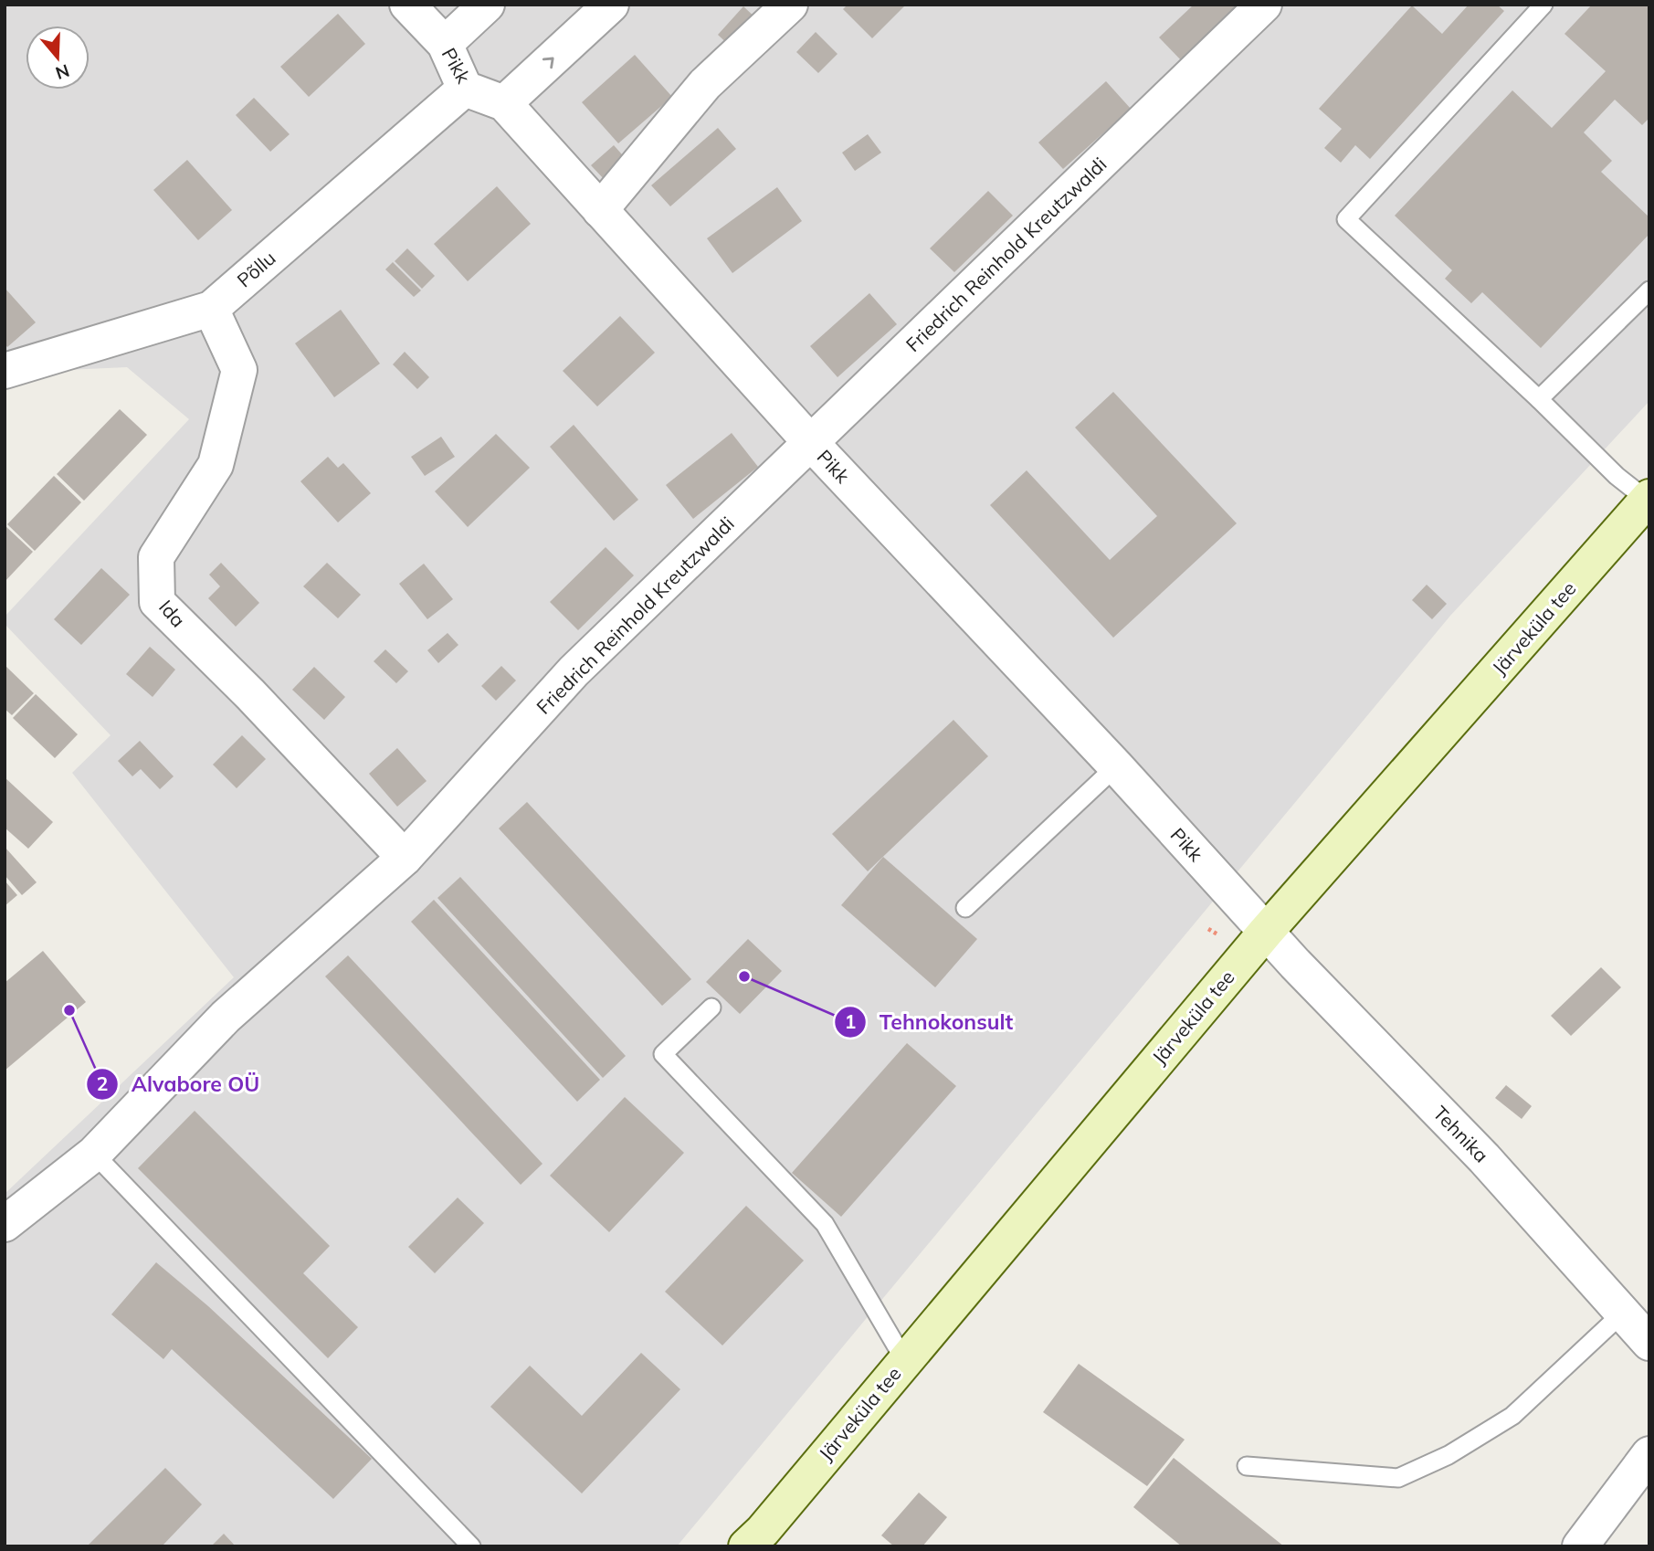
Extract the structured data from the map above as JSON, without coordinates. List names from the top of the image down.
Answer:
{
  "streets": {
    "main road": ["Järveküla tee"],
    "street": [
      "Pikk",
      "Friedrich Reinhold Kreutzwaldi",
      "Põllu",
      "Ida",
      "Tehnika"
    ]
  },
  "crossings": [
    ["Pikk", "Friedrich Reinhold Kreutzwaldi"],
    ["Pikk", "Põllu"],
    ["Pikk", "Järveküla tee"],
    ["Pikk", "Tehnika"],
    ["Friedrich Reinhold Kreutzwaldi", "Ida"],
    ["Põllu", "Ida"],
    ["Järveküla tee", "Tehnika"]
  ],
  "places": ["Tehnokonsult", "Alvabore OÜ"],
  "north": "bottom"
}
